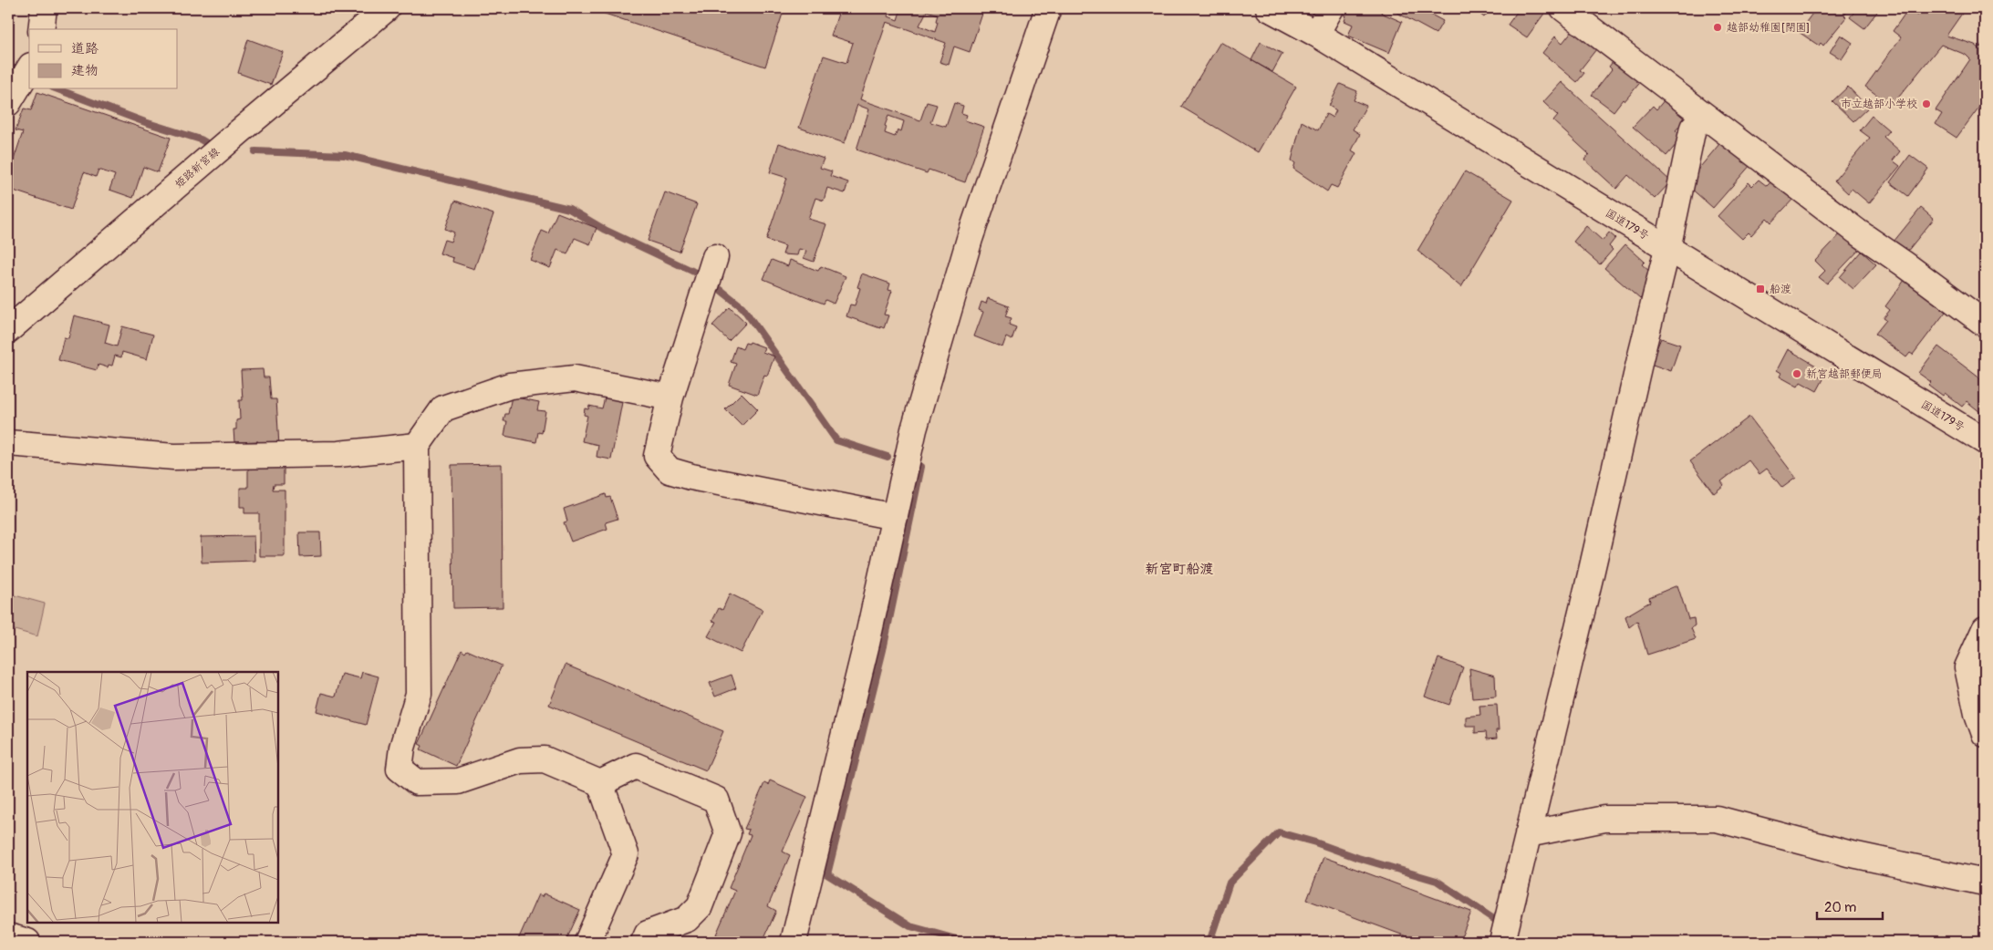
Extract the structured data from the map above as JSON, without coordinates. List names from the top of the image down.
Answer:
{
  "streets": {
    "main road": ["姫路新宮線", "国道179号"]
  },
  "districts": ["新宮町船渡"],
  "places": {
    "other": ["越部幼稚園[閉園]", "市立越部小学校", "新宮越部郵便局"],
    "transit": ["船渡"]
  },
  "legend": ["道路", "建物"],
  "scale_bar": "20 m"
}
